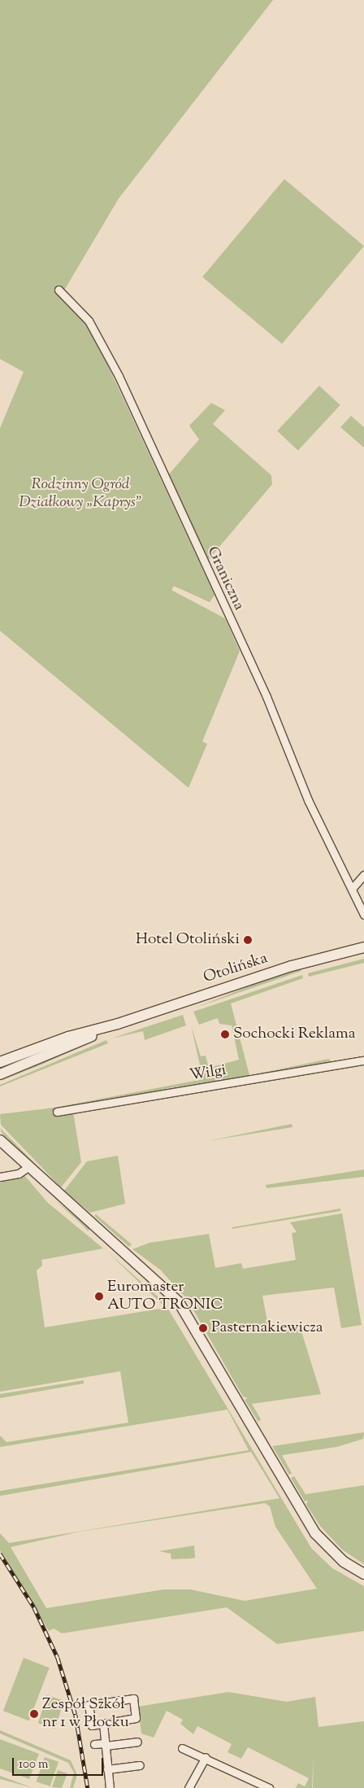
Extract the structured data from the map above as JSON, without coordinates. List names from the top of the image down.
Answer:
{
  "streets": {
    "street": ["Graniczna", "Otolińska", "Wilgi"]
  },
  "parks": ["Rodzinny Ogród Działkowy „Kaprys”"],
  "places": [
    "Hotel Otoliński",
    "Sochocki Reklama",
    "Euromaster AUTO TRONIC",
    "Pasternakiewicza",
    "Zespół Szkół nr 1 w Płocku"
  ],
  "scale_bar": "100 m"
}
